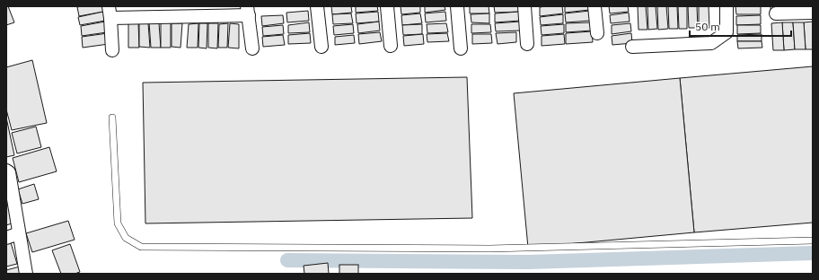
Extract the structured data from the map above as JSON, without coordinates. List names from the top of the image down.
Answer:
{
  "scale_bar": "50 m"
}
